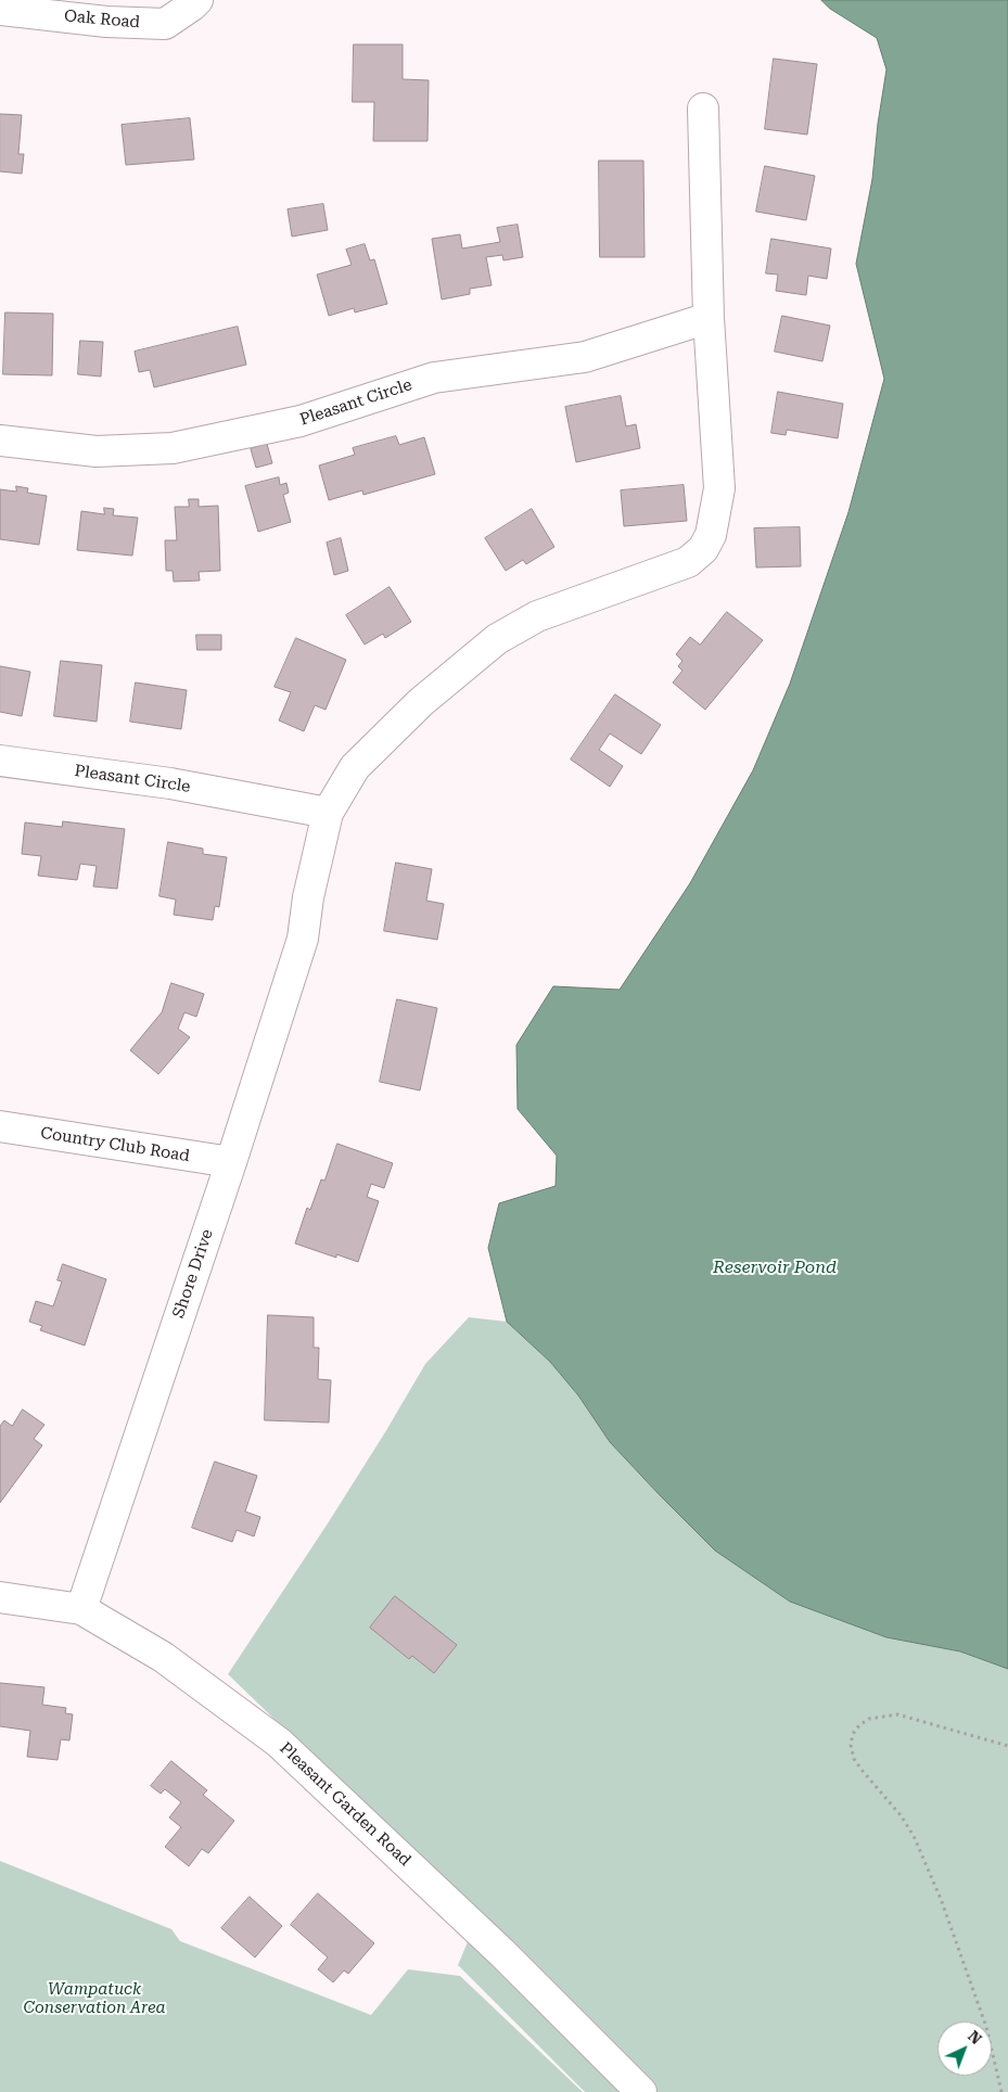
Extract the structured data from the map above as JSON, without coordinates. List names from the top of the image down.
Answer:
{
  "streets": {
    "street": [
      "Oak Road",
      "Pleasant Circle",
      "Country Club Road",
      "Shore Drive",
      "Pleasant Garden Road"
    ]
  },
  "crossings": [
    ["Pleasant Circle", "Shore Drive"],
    ["Country Club Road", "Shore Drive"],
    ["Shore Drive", "Pleasant Garden Road"]
  ],
  "water": ["Reservoir Pond"],
  "parks": ["Wampatuck Conservation Area"],
  "north": "top right"
}
